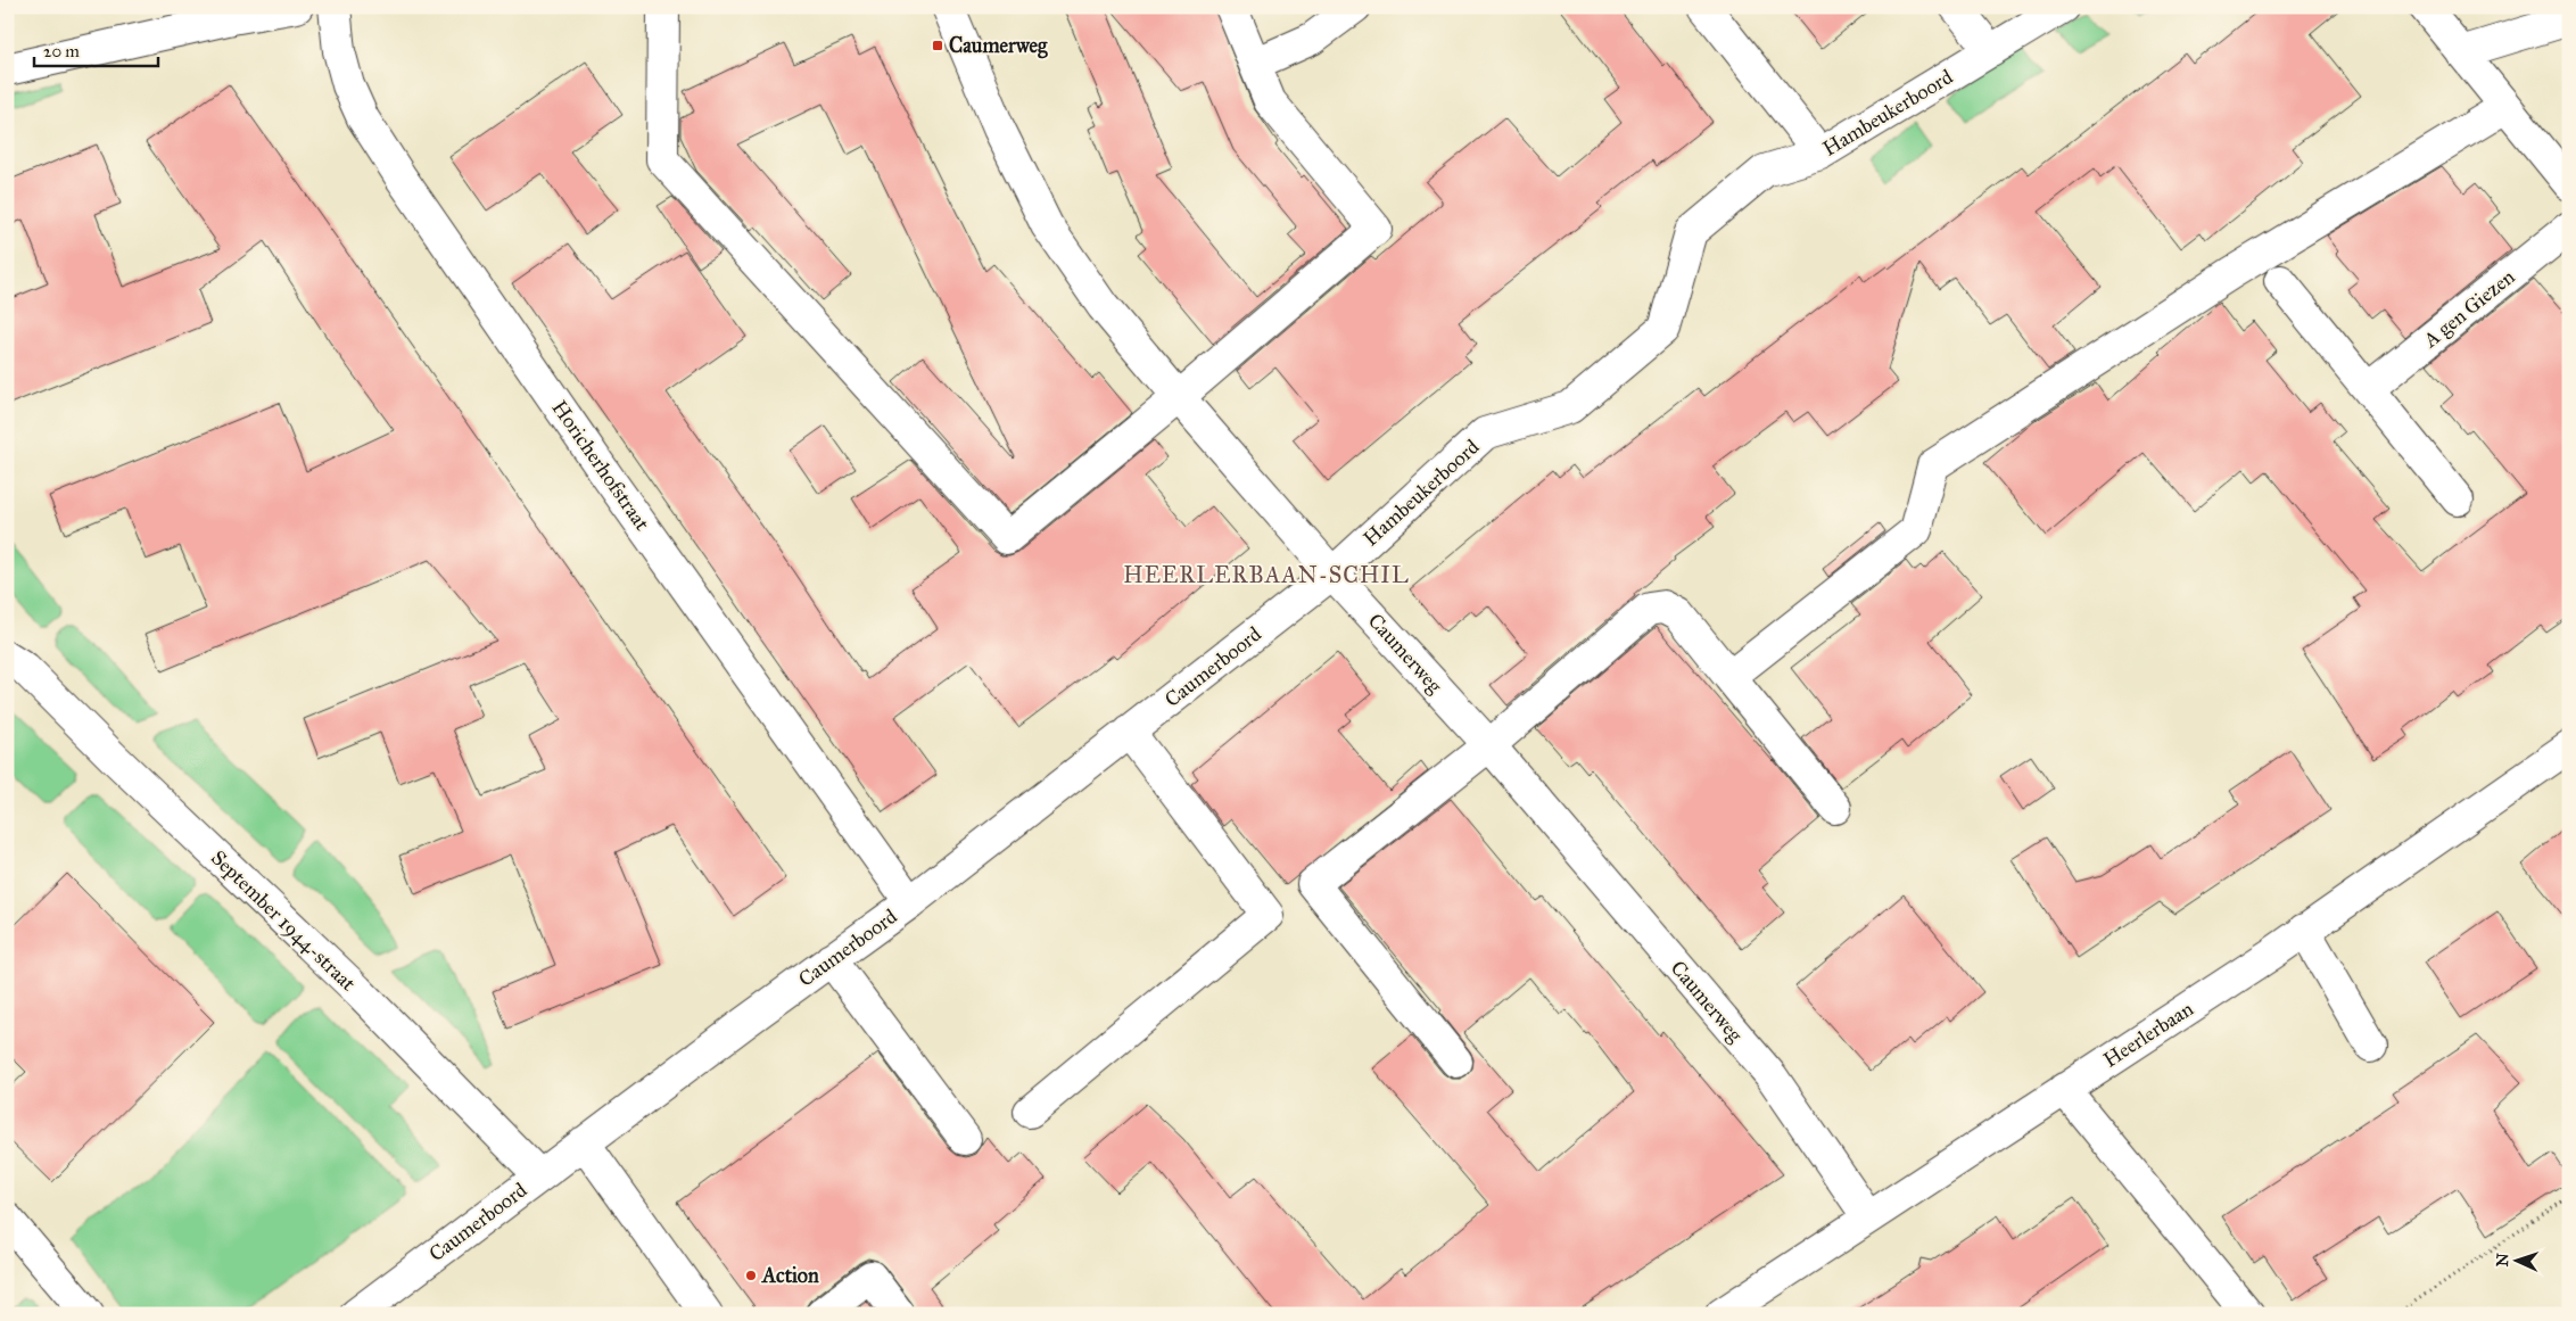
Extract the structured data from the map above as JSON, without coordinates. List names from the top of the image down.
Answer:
{
  "streets": {
    "street": [
      "Hambeukerboord",
      "A gen Giezen",
      "Horicherhofstraat",
      "Caumerweg",
      "Caumerboord",
      "September 1944-straat",
      "Heerlerbaan"
    ]
  },
  "crossings": [
    ["Hambeukerboord", "Caumerweg"],
    ["Hambeukerboord", "Caumerboord"],
    ["Horicherhofstraat", "Caumerboord"],
    ["Caumerweg", "Caumerboord"],
    ["Caumerweg", "Heerlerbaan"],
    ["Caumerboord", "September 1944-straat"]
  ],
  "districts": ["HEERLERBAAN-SCHIL"],
  "places": {
    "transit": ["Caumerweg"],
    "other": ["Action"]
  },
  "scale_bar": "20 m",
  "north": "left"
}
